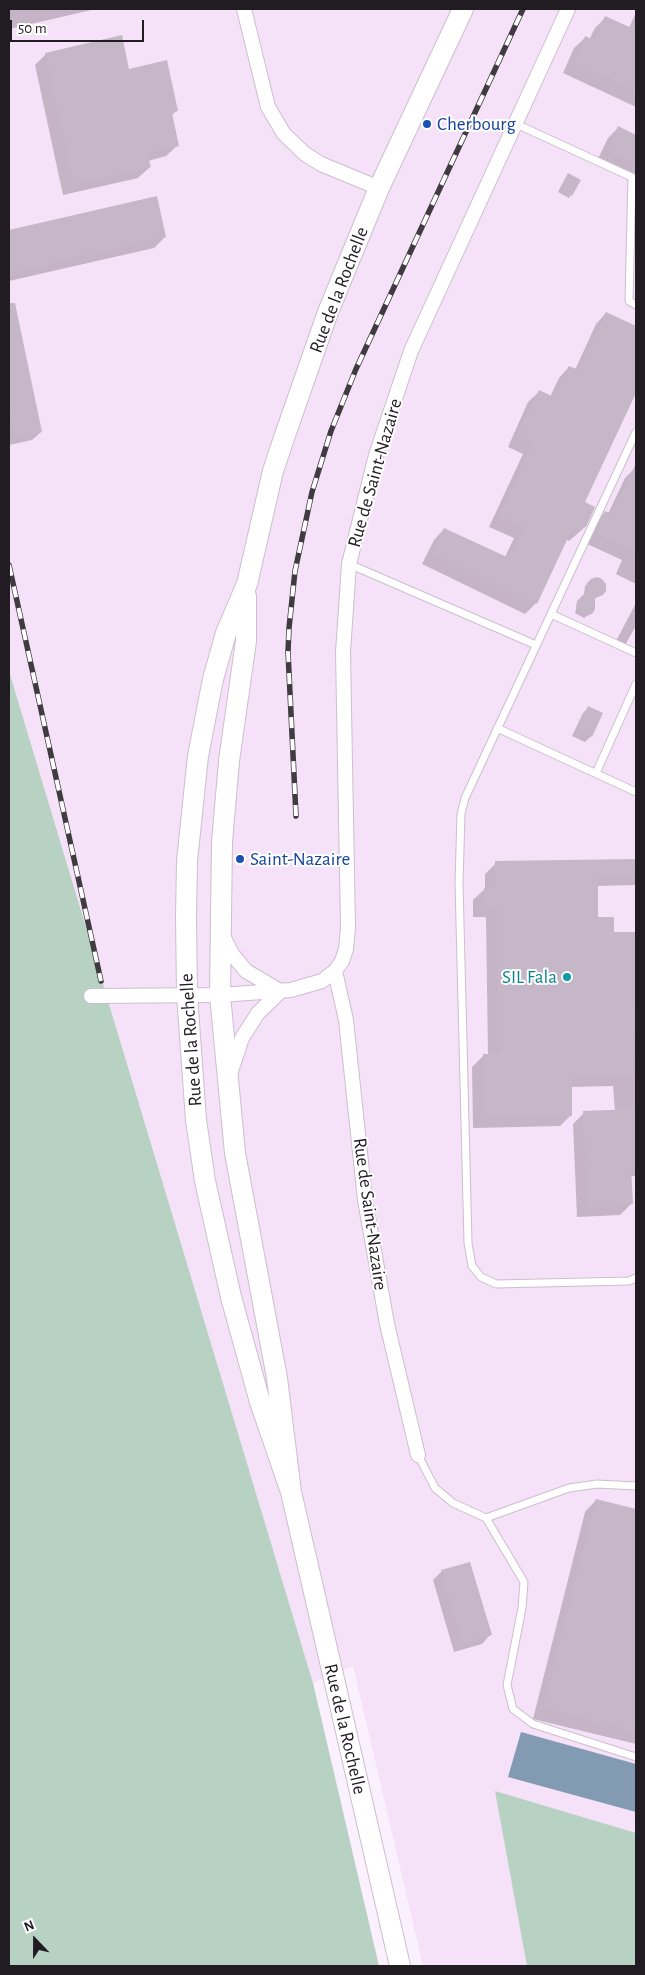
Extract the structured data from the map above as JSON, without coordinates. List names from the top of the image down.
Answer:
{
  "streets": {
    "main road": ["Rue de la Rochelle"],
    "street": ["Rue de Saint-Nazaire"]
  },
  "places": ["Cherbourg", "Saint-Nazaire", "SIL Fala"],
  "scale_bar": "50 m",
  "north": "top"
}
